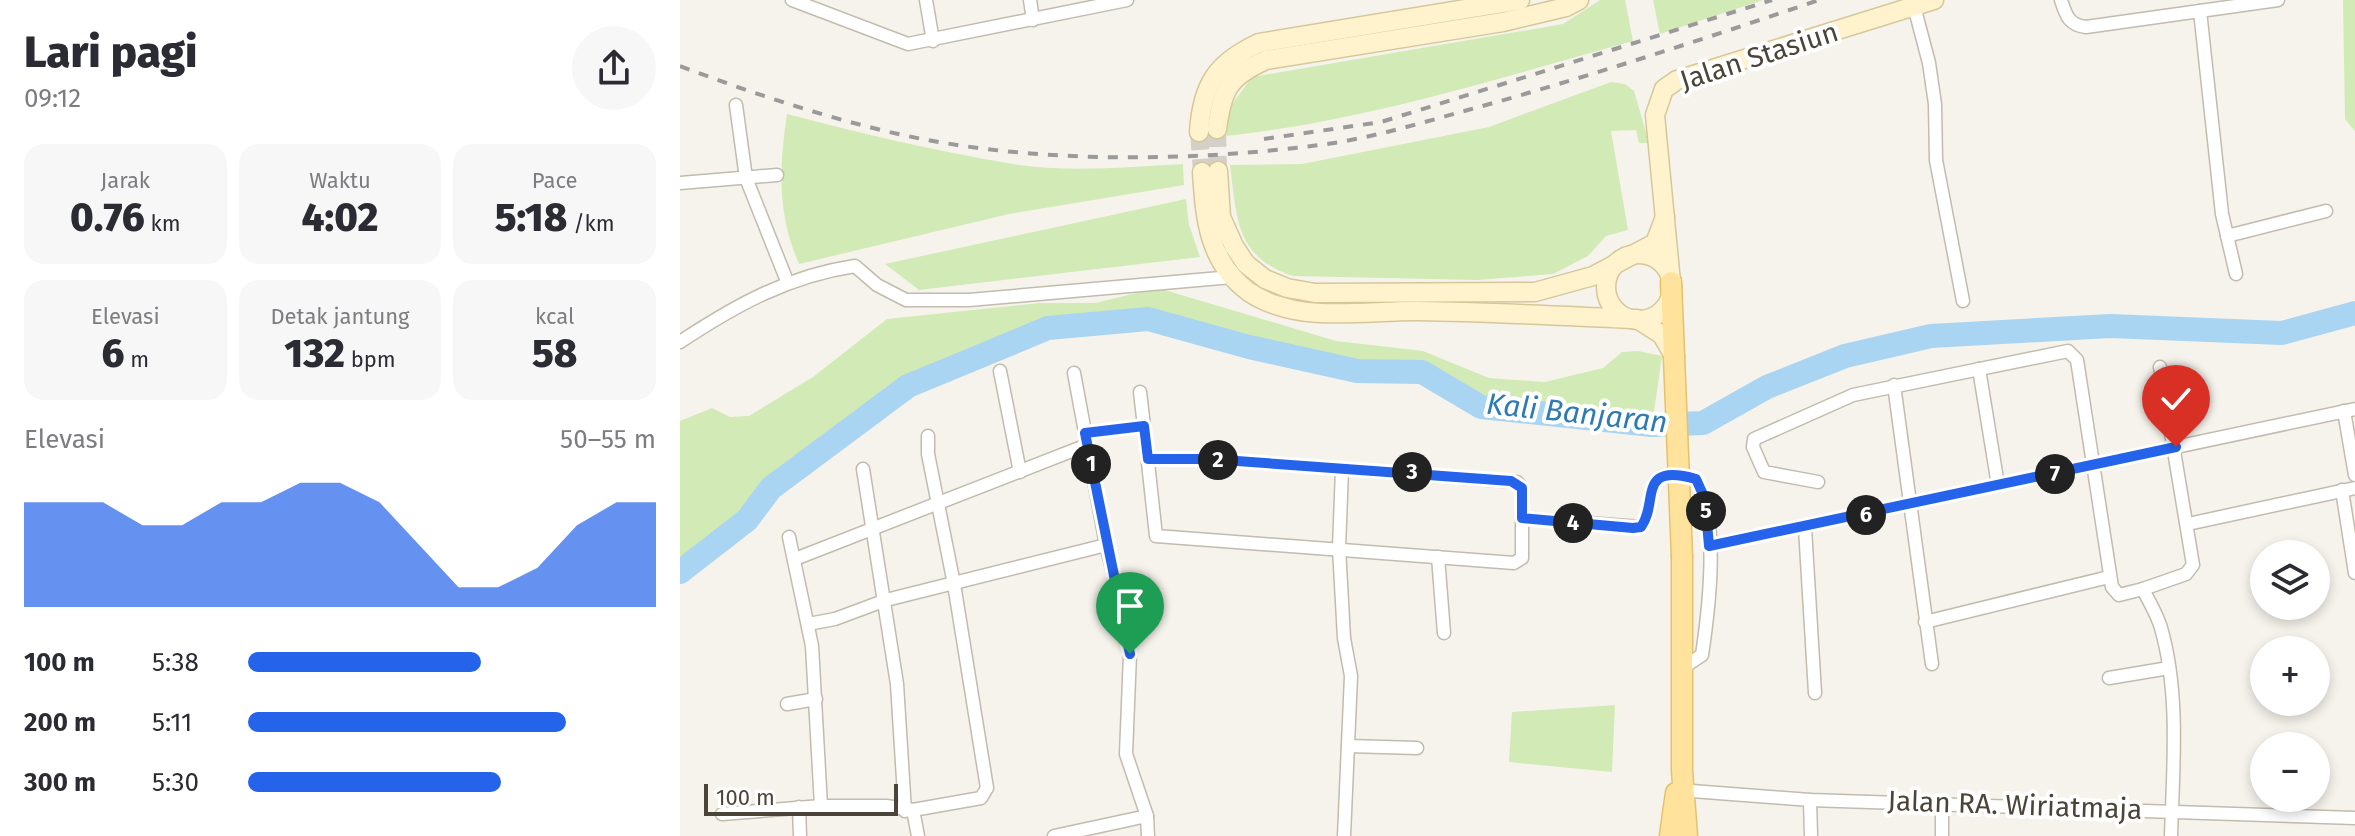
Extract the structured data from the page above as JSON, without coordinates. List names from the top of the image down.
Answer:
{
  "streets": {
    "main road": ["Jalan Stasiun"],
    "street": ["Jalan RA. Wiriatmaja"]
  },
  "water": ["Kali Banjaran"],
  "scale_bar": "100 m",
  "page": {
    "heading": ["Lari pagi", "09:12"],
    "stats": [
      ["Jarak", "0.76 km"],
      ["Waktu", "4:02"],
      ["Pace", "5:18 /km"],
      ["Elevasi", "6 m"],
      ["Detak jantung", "132 bpm"],
      ["kcal", "58"]
    ],
    "chart": ["Elevasi", "50–55 m"],
    "pins": [
      "2",
      "1",
      "3",
      "7",
      "5",
      "6",
      "4"
    ],
    "map_buttons": ["+", "−"],
    "list": [
      {
        "name": "100 m",
        "note": "5:38"
      },
      {
        "name": "200 m",
        "note": "5:11"
      },
      {
        "name": "300 m",
        "note": "5:30"
      }
    ],
    "scale": "100 m"
  }
}
